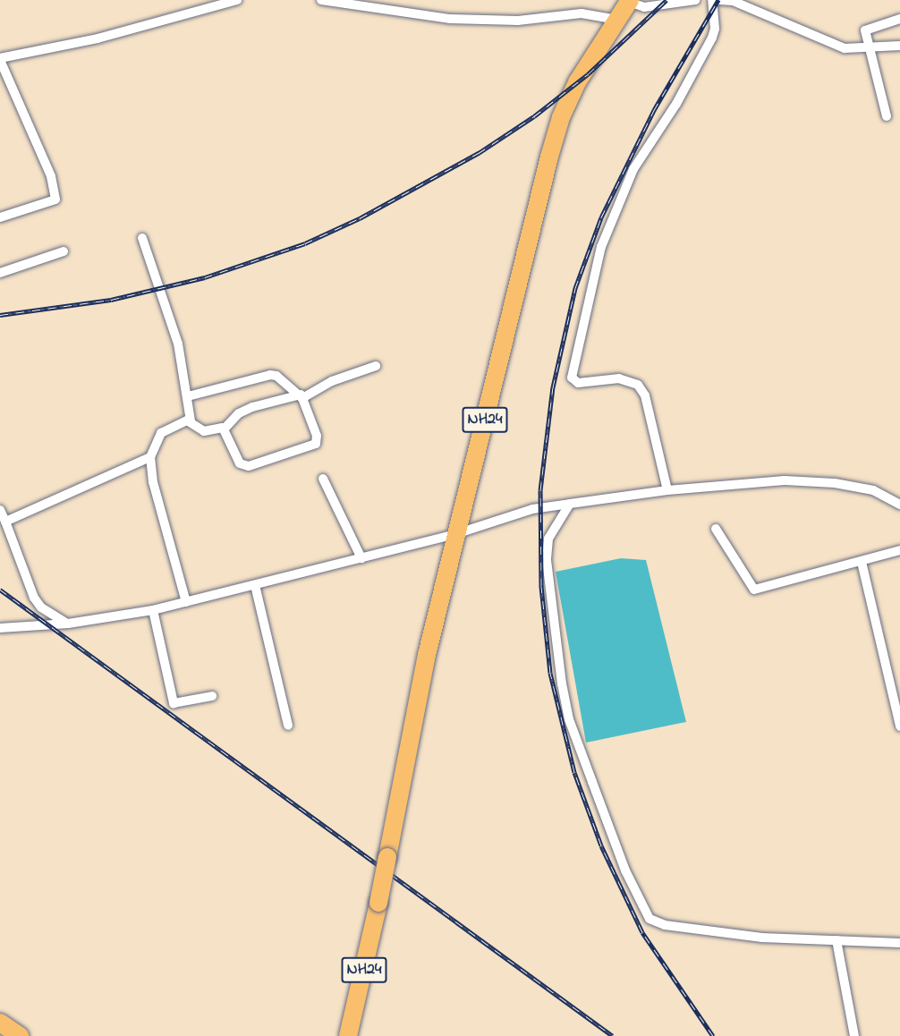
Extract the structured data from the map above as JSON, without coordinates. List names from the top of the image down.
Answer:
{
  "streets": {
    "highway": ["NH24"]
  }
}
